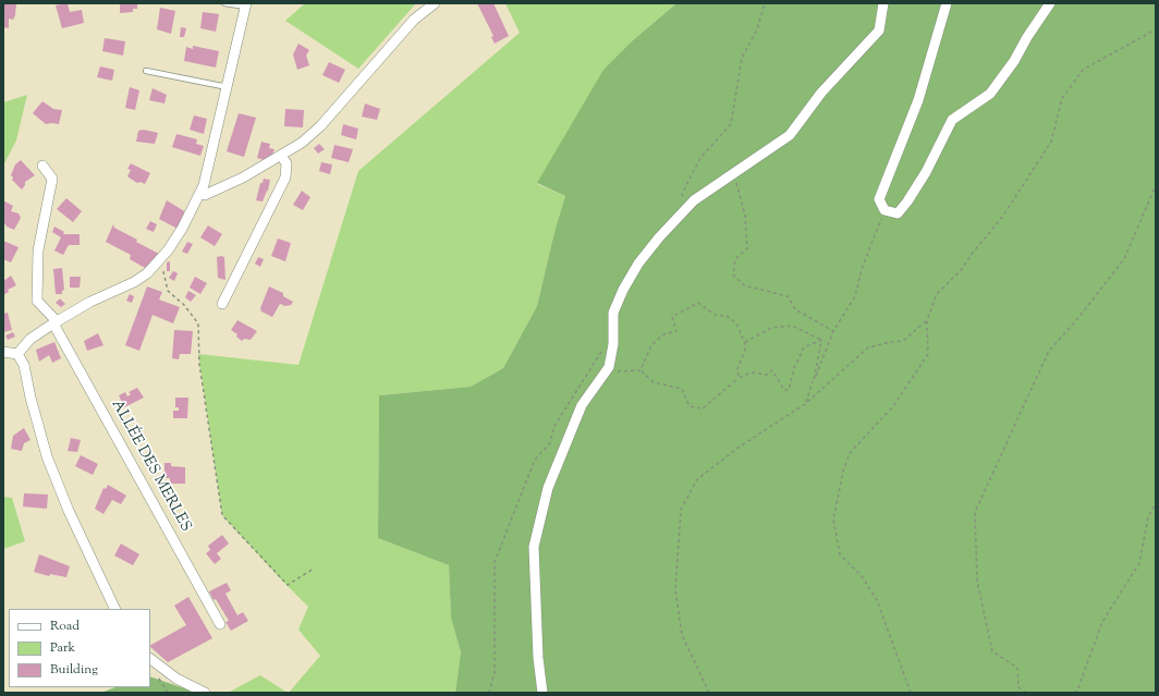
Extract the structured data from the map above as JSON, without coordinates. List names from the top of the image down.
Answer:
{
  "streets": {
    "street": ["ALLÉE DES MERLES"]
  },
  "legend": ["Road", "Park", "Building"]
}
